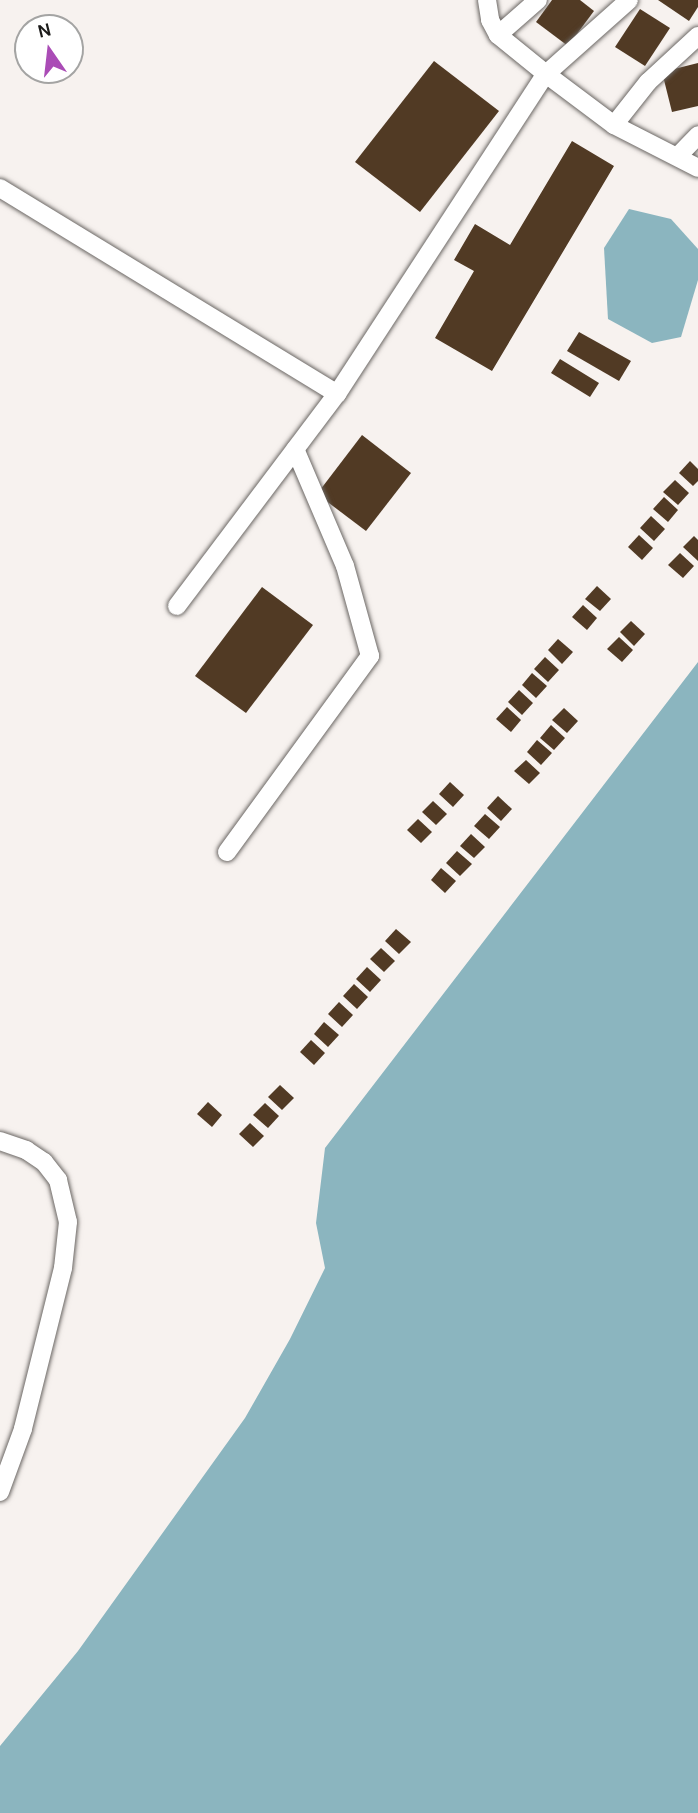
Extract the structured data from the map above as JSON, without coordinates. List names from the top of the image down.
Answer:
{
  "north": "top"
}
